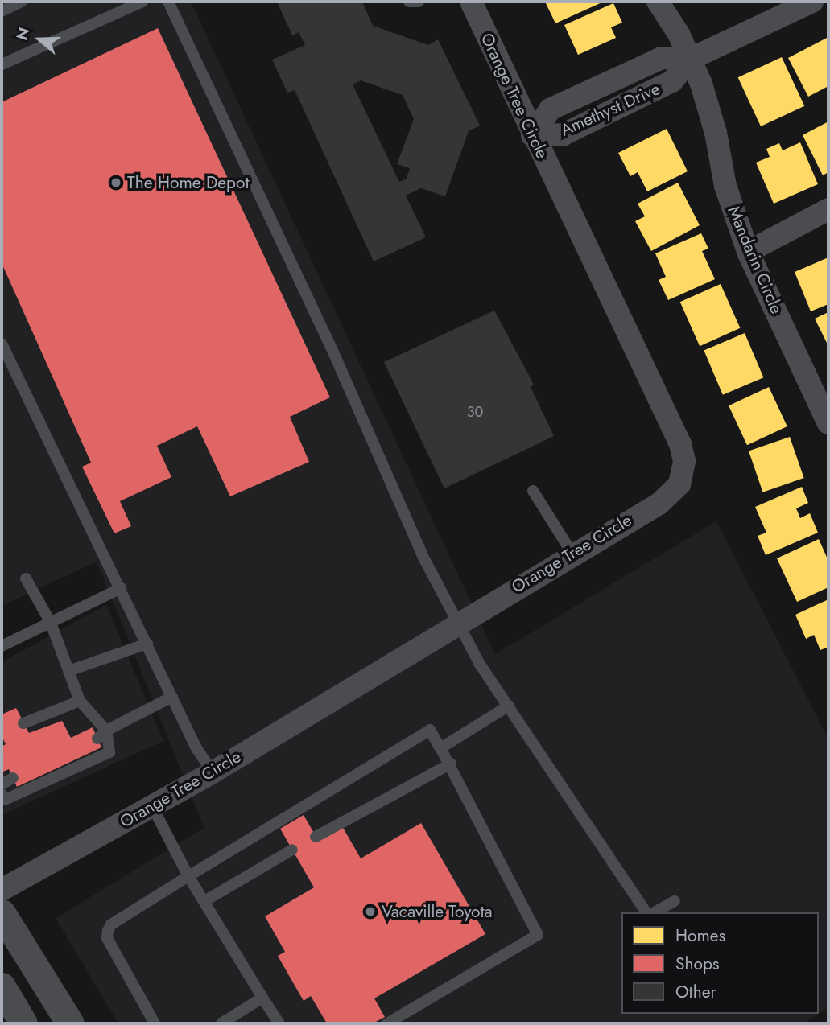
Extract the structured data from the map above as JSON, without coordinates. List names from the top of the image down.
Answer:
{
  "streets": {
    "street": ["Orange Tree Circle", "Amethyst Drive", "Mandarin Circle"]
  },
  "crossings": [
    ["Orange Tree Circle", "Amethyst Drive"],
    ["Amethyst Drive", "Mandarin Circle"]
  ],
  "places": ["The Home Depot", "Vacaville Toyota"],
  "house_numbers": ["30"],
  "legend": ["Homes", "Shops", "Other"],
  "north": "left"
}
